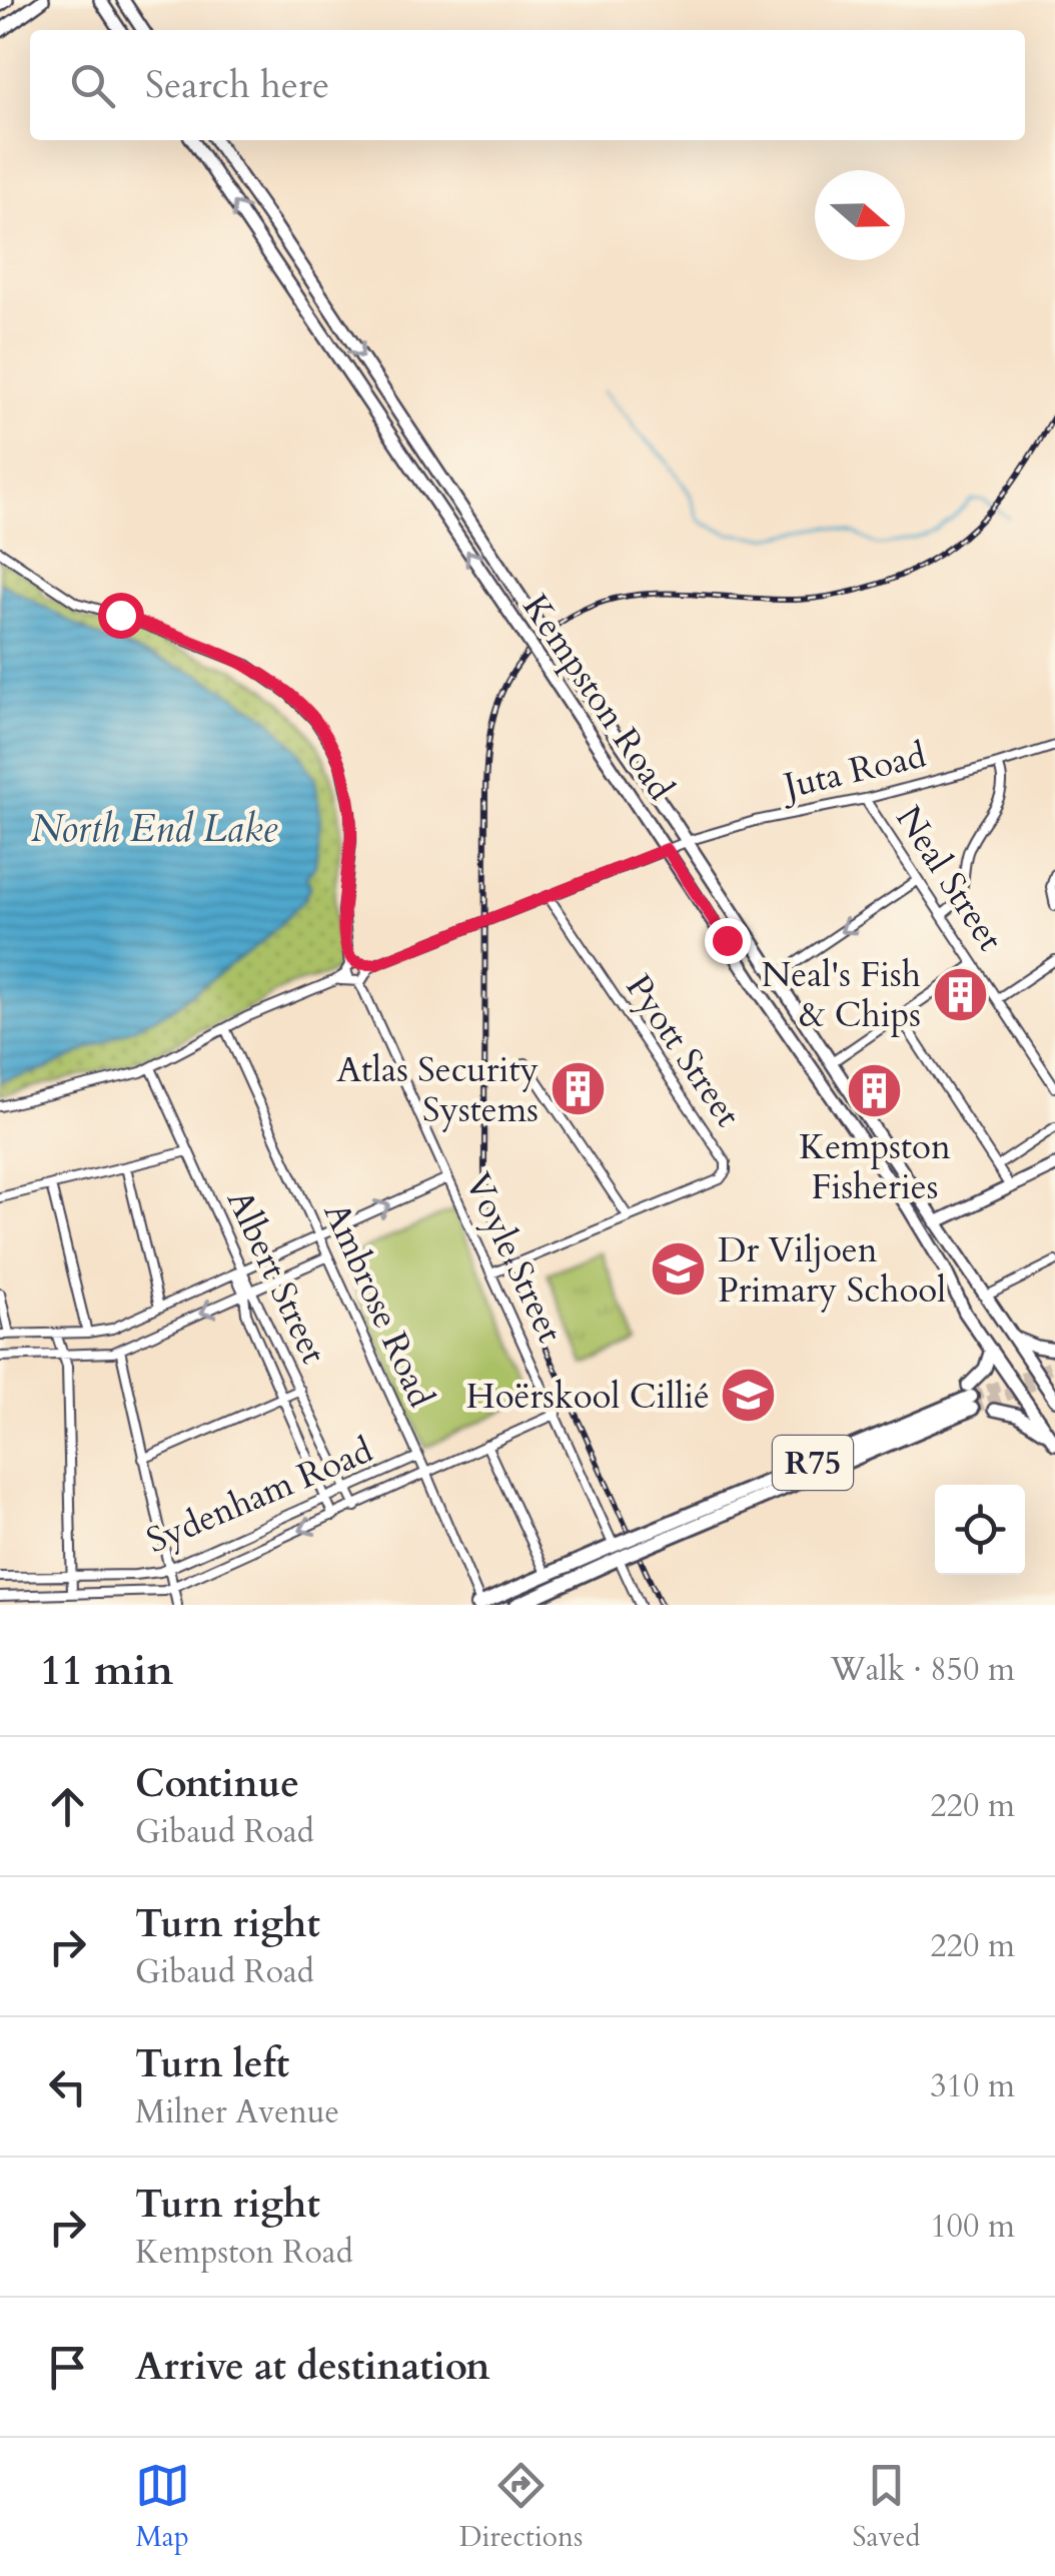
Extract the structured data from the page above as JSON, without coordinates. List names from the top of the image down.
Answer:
{
  "streets": {
    "main road": ["Kempston Road", "R75"],
    "street": [
      "Juta Road",
      "Neal Street",
      "Pyott Street",
      "Voyle Street",
      "Albert Street",
      "Ambrose Road",
      "Sydenham Road"
    ]
  },
  "crossings": [
    ["Kempston Road", "Juta Road"],
    ["Juta Road", "Neal Street"],
    ["Juta Road", "Pyott Street"],
    ["Juta Road", "Voyle Street"],
    ["Pyott Street", "Voyle Street"],
    ["Voyle Street", "R75"],
    ["Voyle Street", "Sydenham Road"],
    ["Albert Street", "Sydenham Road"],
    ["Ambrose Road", "R75"],
    ["Ambrose Road", "Sydenham Road"]
  ],
  "water": ["North End Lake"],
  "places": {
    "building": ["Neal's Fish & Chips", "Atlas Security Systems", "Kempston Fisheries"],
    "school or university": ["Dr Viljoen Primary School", "Hoërskool Cillié"]
  },
  "north": "right",
  "page": {
    "search": "Search here",
    "heading": ["11 min", "Walk · 850 m"],
    "list": [
      ["Continue", "Gibaud Road", "220 m"],
      ["Turn right", "Gibaud Road", "220 m"],
      ["Turn left", "Milner Avenue", "310 m"],
      ["Turn right", "Kempston Road", "100 m"],
      "Arrive at destination"
    ],
    "nav": ["Map", "Directions", "Saved"]
  }
}
